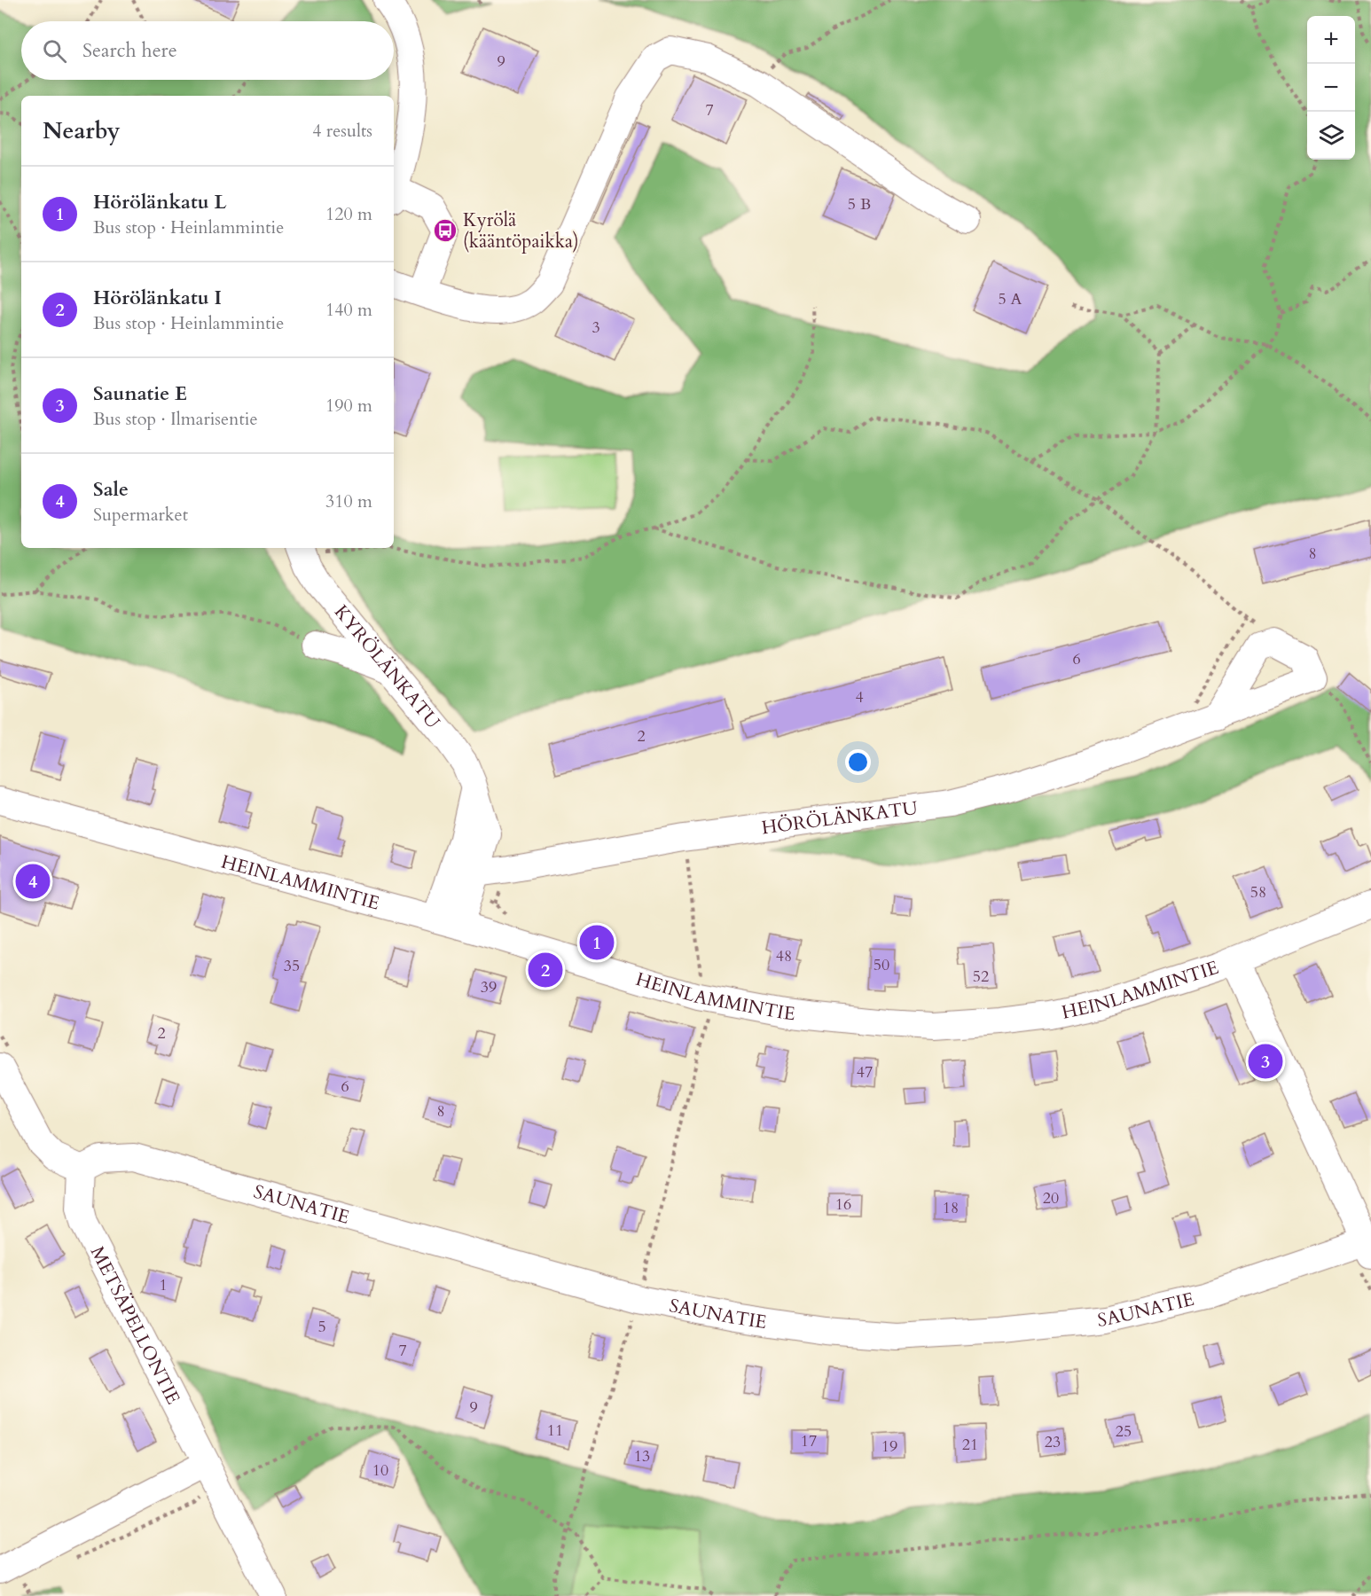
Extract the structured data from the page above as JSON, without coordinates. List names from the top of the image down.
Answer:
{
  "streets": {
    "street": [
      "KYRÖLÄNKATU",
      "HÖRÖLÄNKATU",
      "HEINLAMMINTIE",
      "SAUNATIE",
      "METSÄPELLONTIE"
    ]
  },
  "crossings": [
    ["KYRÖLÄNKATU", "HÖRÖLÄNKATU"],
    ["KYRÖLÄNKATU", "HEINLAMMINTIE"],
    ["SAUNATIE", "METSÄPELLONTIE"]
  ],
  "places": {
    "bus stop": ["Kyrölä (kääntöpaikka)"]
  },
  "house_numbers": [
    "9",
    "7",
    "5 B",
    "5 A",
    "3",
    "8",
    "6",
    "4",
    "2",
    "58",
    "48",
    "50",
    "35",
    "52",
    "39",
    "2",
    "47",
    "6",
    "8",
    "20",
    "16",
    "18",
    "1",
    "5",
    "7",
    "9",
    "11",
    "25",
    "17",
    "23",
    "21",
    "19",
    "13",
    "10"
  ],
  "page": {
    "map_buttons": ["+", "−"],
    "search": "Search here",
    "heading": ["Nearby", "4 results"],
    "list": [
      {
        "mark": "1",
        "name": "Hörölänkatu L",
        "note": "Bus stop · Heinlammintie",
        "value": "120 m"
      },
      {
        "mark": "2",
        "name": "Hörölänkatu I",
        "note": "Bus stop · Heinlammintie",
        "value": "140 m"
      },
      {
        "mark": "3",
        "name": "Saunatie E",
        "note": "Bus stop · Ilmarisentie",
        "value": "190 m"
      },
      {
        "mark": "4",
        "name": "Sale",
        "note": "Supermarket",
        "value": "310 m"
      }
    ],
    "pins": [
      "4",
      "1",
      "2",
      "3"
    ]
  }
}
